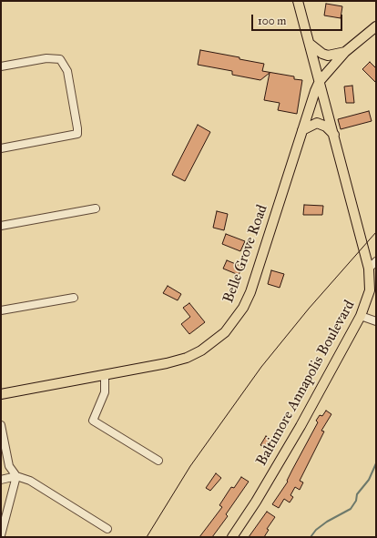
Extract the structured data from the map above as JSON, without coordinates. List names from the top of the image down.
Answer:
{
  "streets": {
    "main road": ["Belle Grove Road", "Baltimore Annapolis Boulevard"]
  },
  "crossings": [
    ["Belle Grove Road", "Baltimore Annapolis Boulevard"]
  ],
  "scale_bar": "100 m"
}
